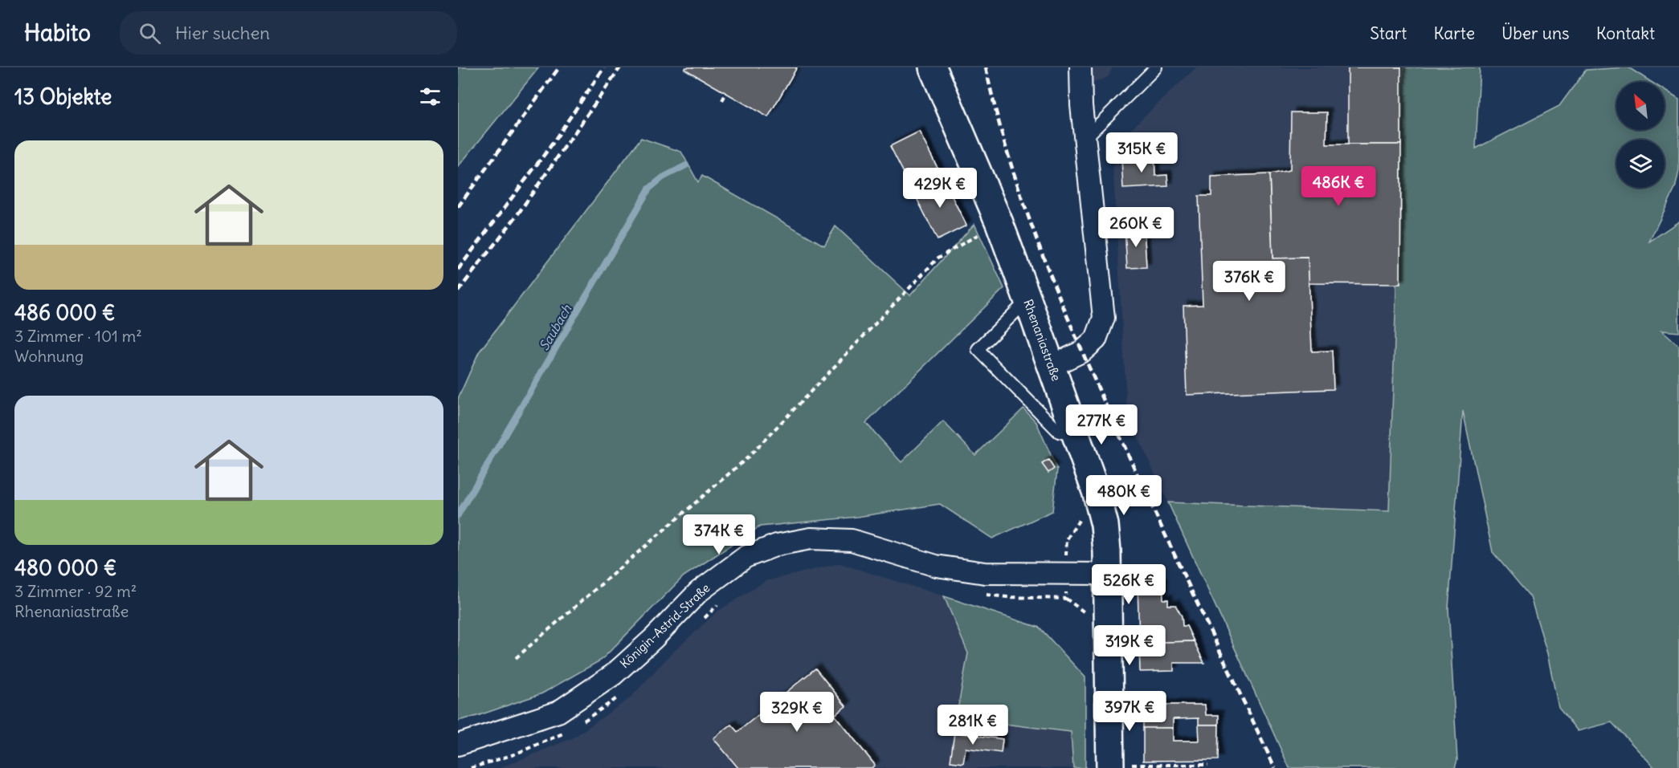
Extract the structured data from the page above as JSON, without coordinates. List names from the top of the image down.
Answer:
{
  "streets": {
    "street": ["Rhenaniastraße", "Königin-Astrid-Straße"]
  },
  "crossings": [
    ["Rhenaniastraße", "Königin-Astrid-Straße"]
  ],
  "water": ["Saubach"],
  "north": "top left",
  "page": {
    "header": "Habito",
    "search": "Hier suchen",
    "nav": [
      "Start",
      "Karte",
      "Über uns",
      "Kontakt"
    ],
    "heading": "13 Objekte",
    "list": [
      {
        "name": "486 000 €",
        "note": "3 Zimmer · 101 m² · Wohnung"
      },
      {
        "name": "480 000 €",
        "note": "3 Zimmer · 92 m² · Rhenaniastraße"
      }
    ],
    "price": [
      "315K €",
      "486K €",
      "429K €",
      "260K €",
      "376K €",
      "277K €",
      "480K €",
      "374K €",
      "526K €",
      "319K €",
      "397K €",
      "329K €",
      "281K €"
    ]
  }
}
